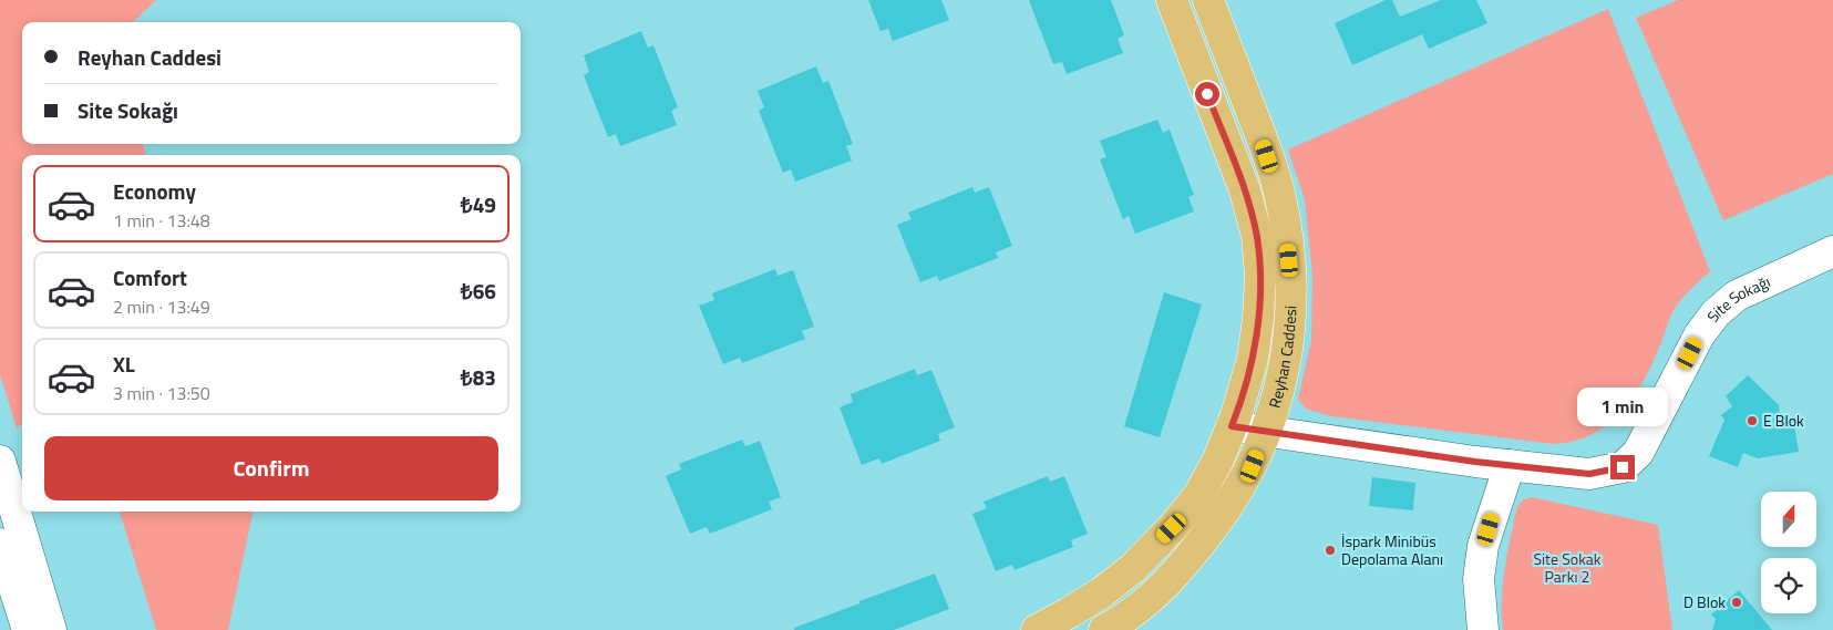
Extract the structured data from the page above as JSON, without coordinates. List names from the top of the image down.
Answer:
{
  "streets": {
    "main road": ["Reyhan Caddesi"],
    "street": ["Site Sokağı"]
  },
  "crossings": [
    ["Site Sokağı", "Reyhan Caddesi"]
  ],
  "parks": ["Site Sokak Parkı 2"],
  "places": ["E Blok", "İspark Minibüs Depolama Alanı", "D Blok"],
  "north": "top",
  "page": {
    "banner": ["Reyhan Caddesi", "Site Sokağı"],
    "list": [
      {
        "name": "Economy",
        "note": "1 min · 13:48",
        "value": "₺49"
      },
      {
        "name": "Comfort",
        "note": "2 min · 13:49",
        "value": "₺66"
      },
      {
        "name": "XL",
        "note": "3 min · 13:50",
        "value": "₺83"
      }
    ],
    "bubble": "1 min",
    "buttons": "Confirm"
  }
}
